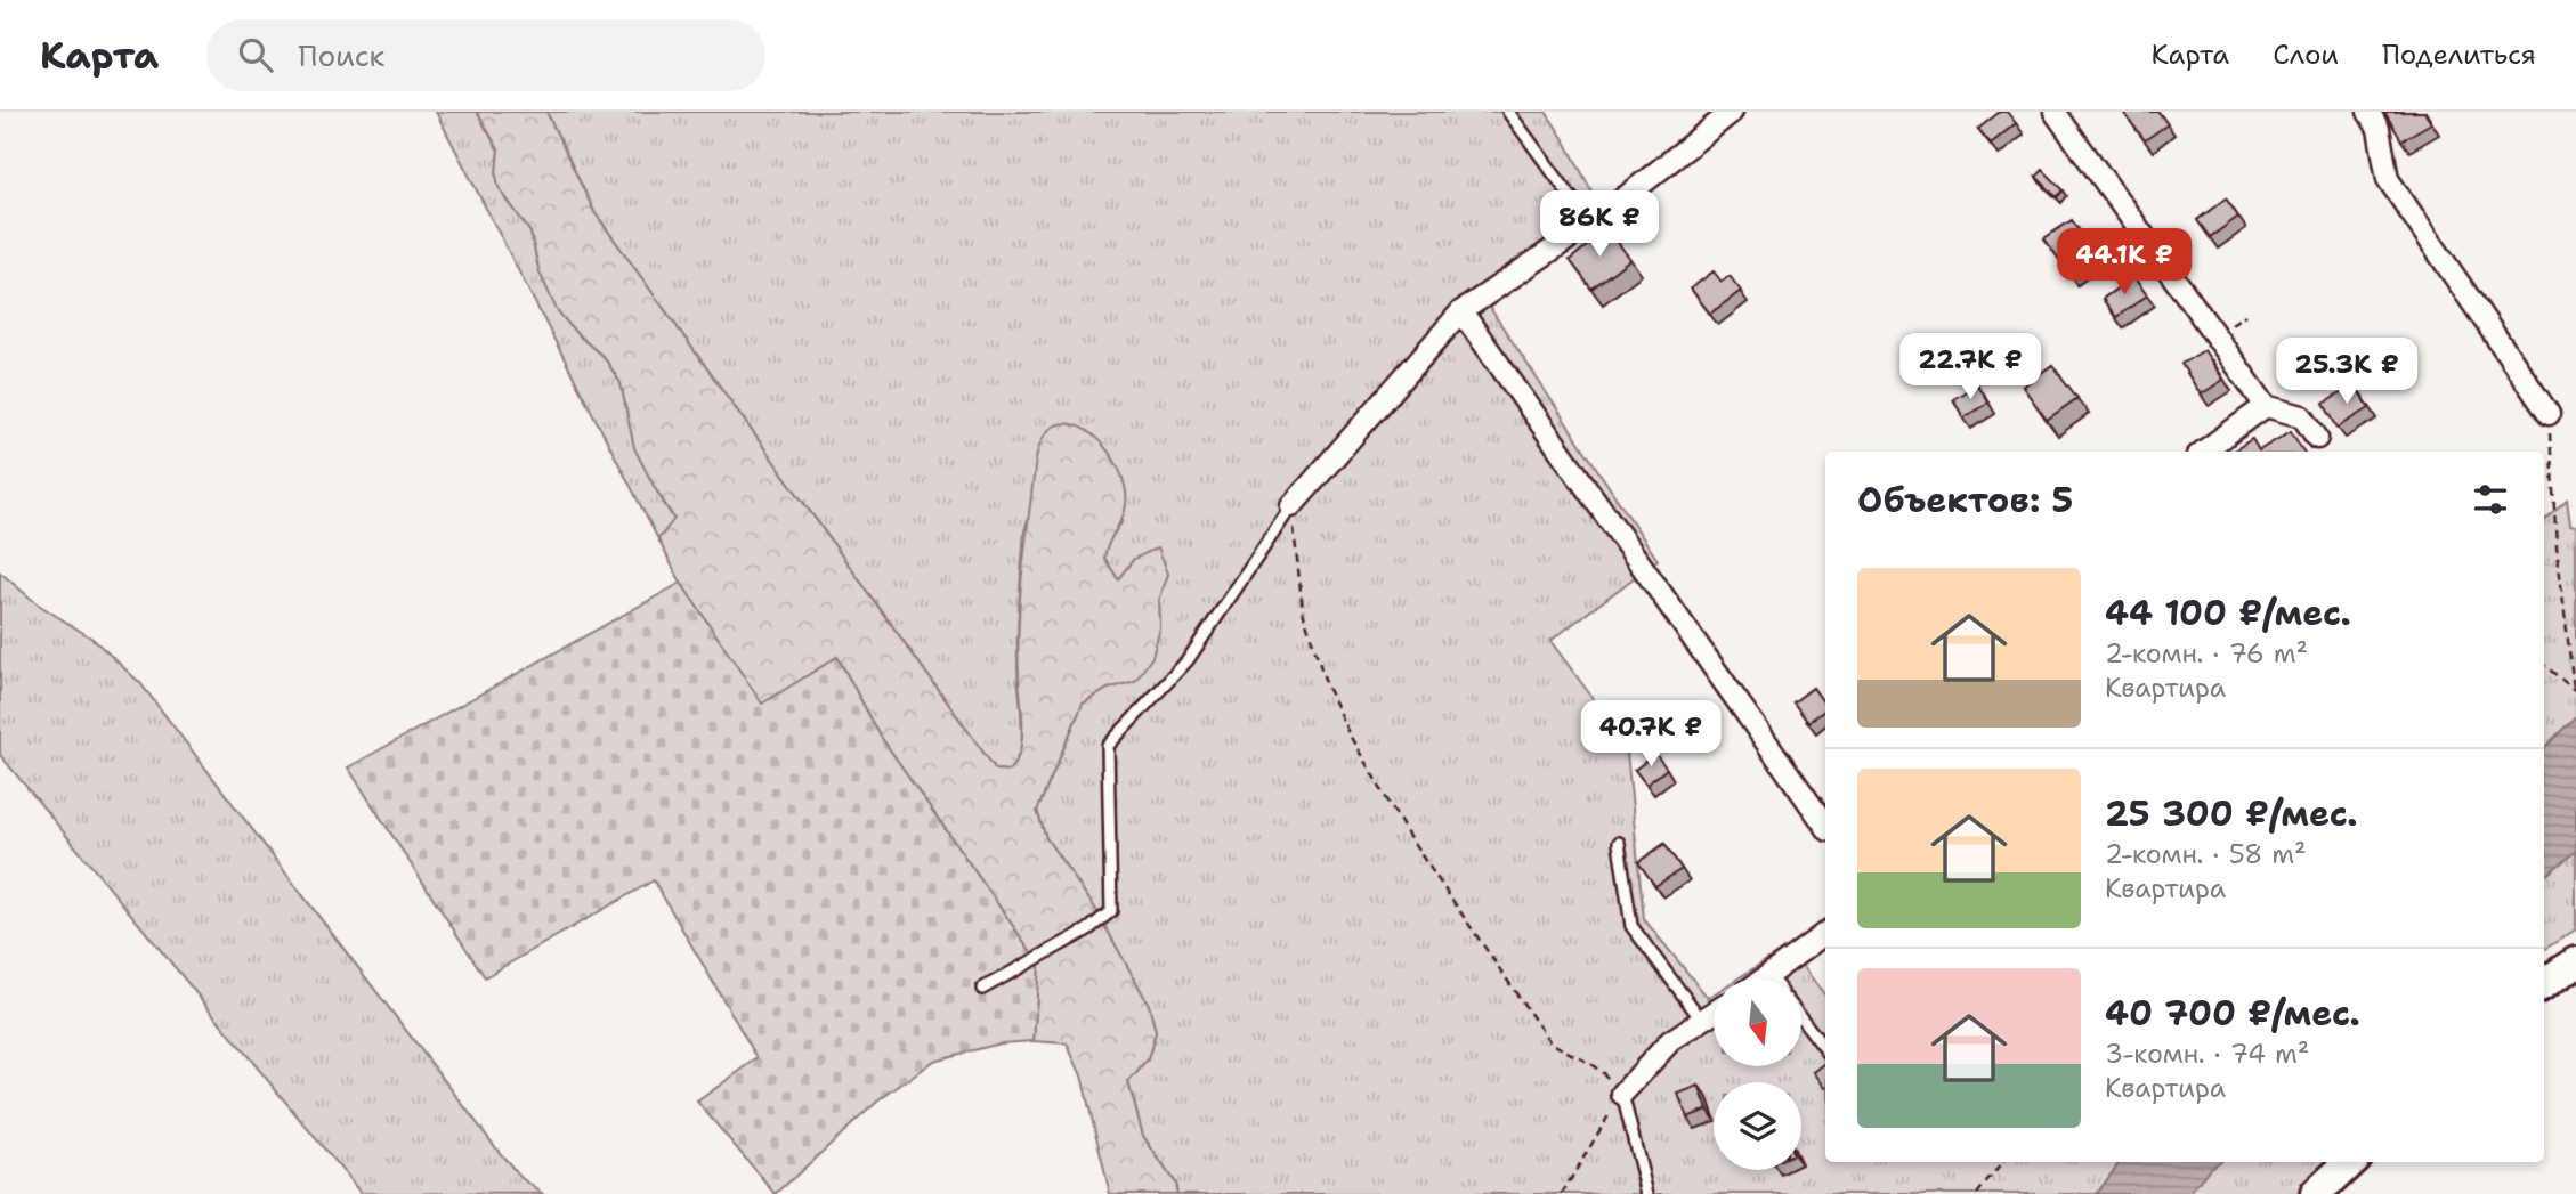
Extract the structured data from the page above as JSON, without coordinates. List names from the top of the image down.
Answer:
{
  "north": "bottom",
  "page": {
    "header": "Карта",
    "search": "Поиск",
    "nav": ["Карта", "Слои", "Поделиться"],
    "price": [
      "86K ₽",
      "44.1K ₽",
      "22.7K ₽",
      "25.3K ₽",
      "40.7K ₽"
    ],
    "heading": "Объектов: 5",
    "list": [
      {
        "name": "44 100 ₽/мес.",
        "note": "2-комн. · 76 m² · Квартира"
      },
      {
        "name": "25 300 ₽/мес.",
        "note": "2-комн. · 58 m² · Квартира"
      },
      {
        "name": "40 700 ₽/мес.",
        "note": "3-комн. · 74 m² · Квартира"
      }
    ]
  }
}
